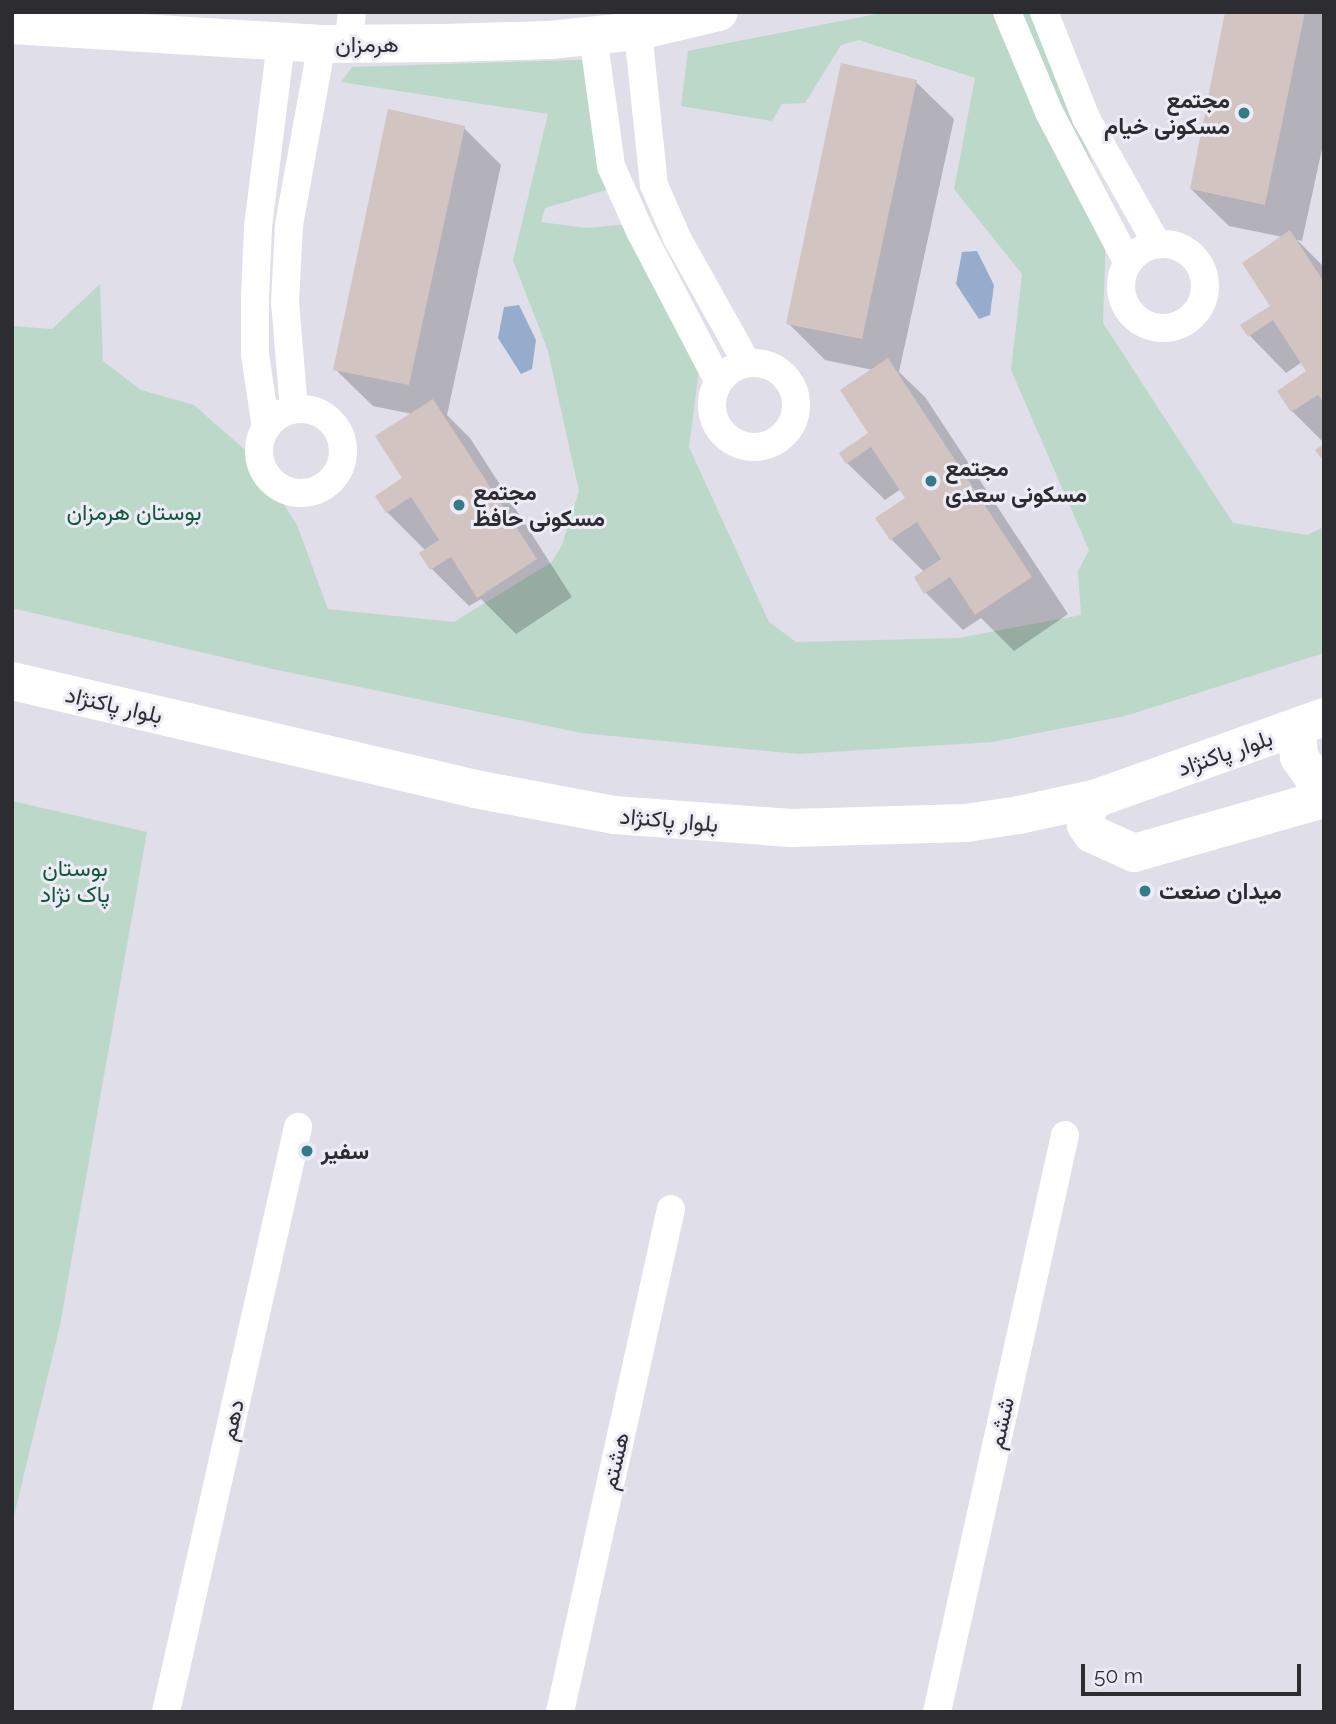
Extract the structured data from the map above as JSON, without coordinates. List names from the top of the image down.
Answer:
{
  "streets": {
    "main road": ["هرمزان", "بلوار پاکنژاد"],
    "street": ["دهم", "ششم", "هشتم"]
  },
  "parks": ["بوستان هرمزان", "بوستان پاک نژاد"],
  "places": [
    "مجتمع مسکونی خیام",
    "مجتمع مسکونی سعدی",
    "مجتمع مسکونی حافظ",
    "میدان صنعت",
    "سفیر"
  ],
  "scale_bar": "50 m"
}
